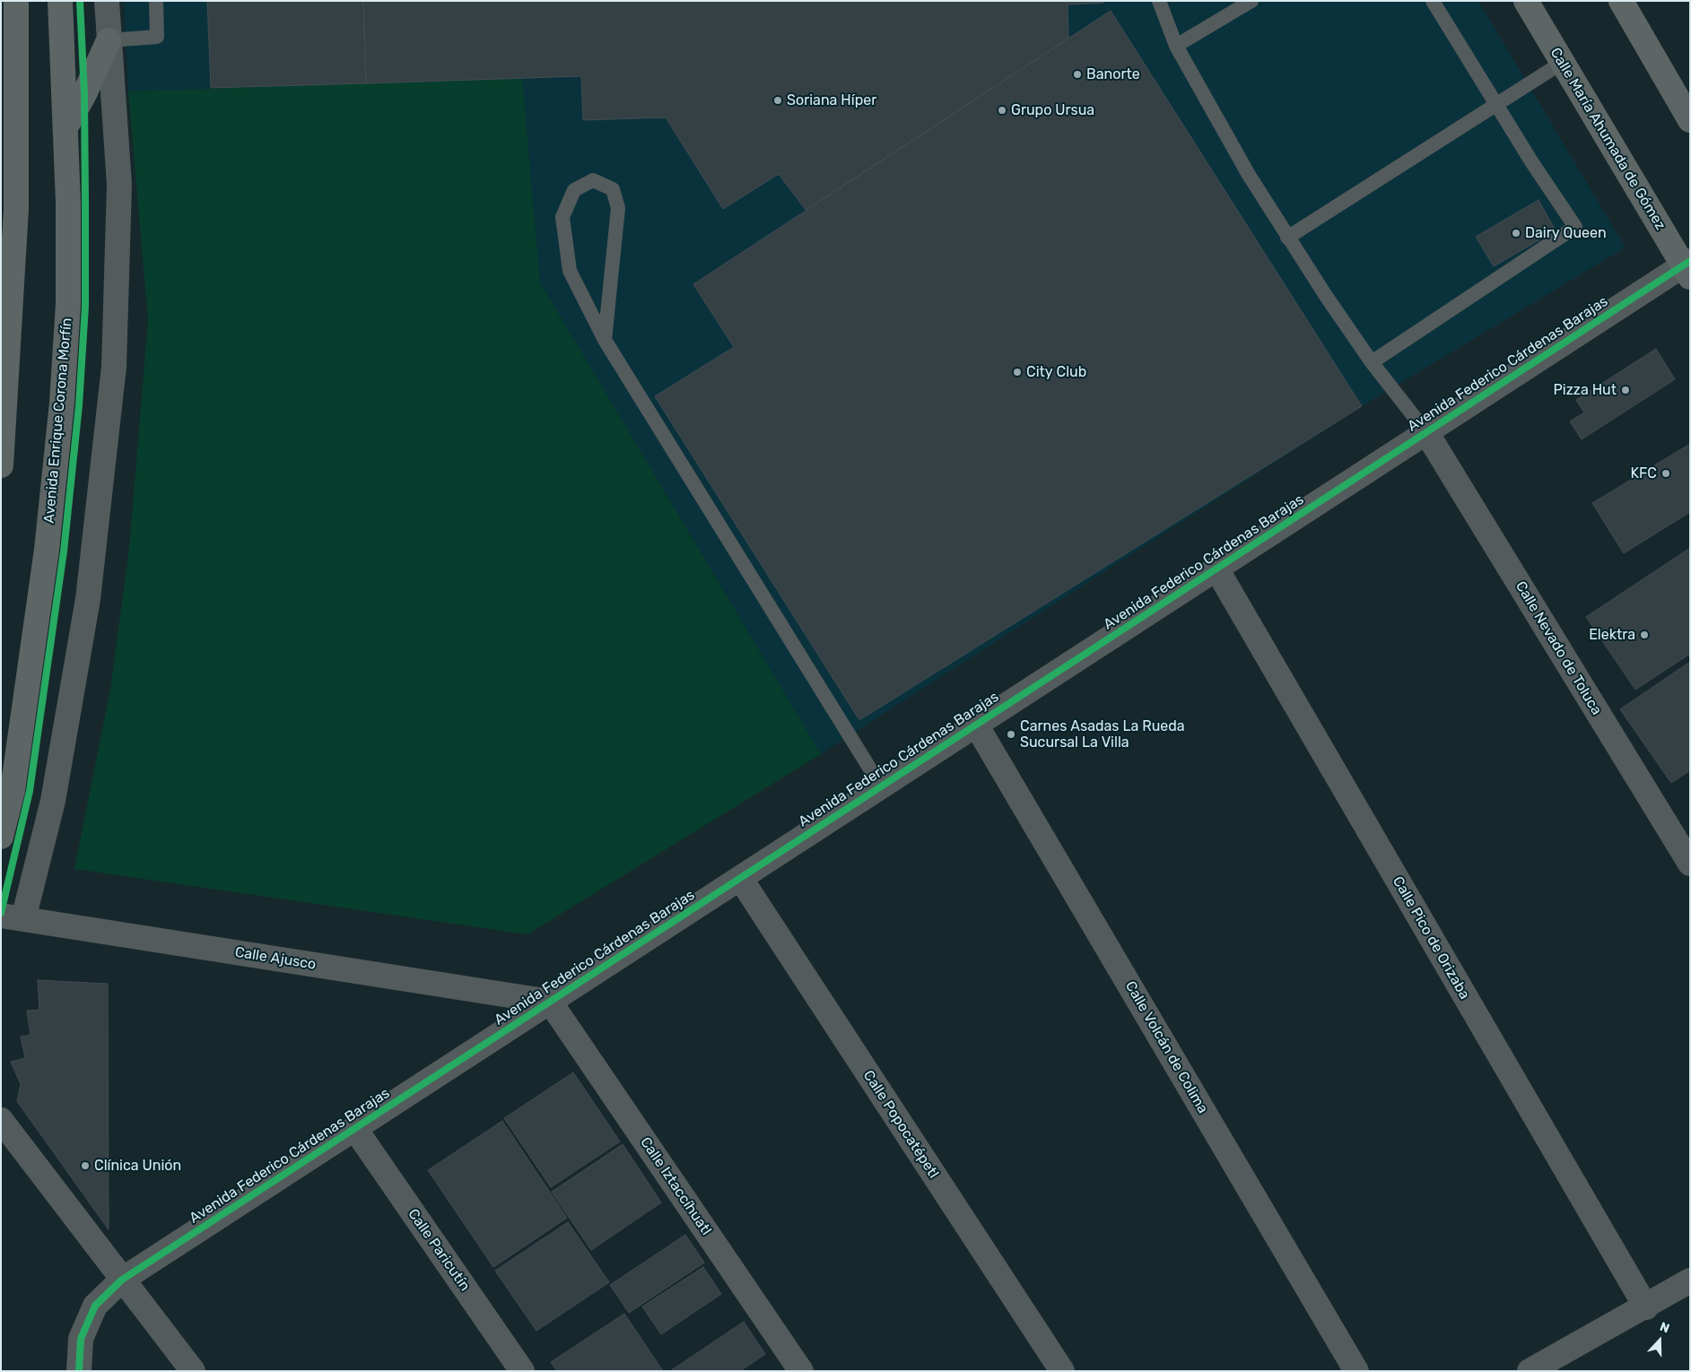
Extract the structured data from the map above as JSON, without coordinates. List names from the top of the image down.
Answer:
{
  "streets": {
    "main road": ["Calle María Ahumada de Gómez", "Avenida Enrique Corona Morfín"],
    "street": [
      "Avenida Federico Cárdenas Barajas",
      "Calle Nevado de Toluca",
      "Calle Pico de Orizaba",
      "Calle Ajusco",
      "Calle Volcán de Colima",
      "Calle Popocatépetl",
      "Calle Iztaccíhuatl",
      "Calle Paricutín"
    ]
  },
  "crossings": [
    ["Calle María Ahumada de Gómez", "Avenida Federico Cárdenas Barajas"],
    ["Avenida Federico Cárdenas Barajas", "Calle Nevado de Toluca"],
    ["Avenida Federico Cárdenas Barajas", "Calle Pico de Orizaba"],
    ["Avenida Federico Cárdenas Barajas", "Calle Ajusco"],
    ["Avenida Federico Cárdenas Barajas", "Calle Volcán de Colima"],
    ["Avenida Federico Cárdenas Barajas", "Calle Popocatépetl"],
    ["Avenida Federico Cárdenas Barajas", "Calle Iztaccíhuatl"],
    ["Avenida Federico Cárdenas Barajas", "Calle Paricutín"],
    ["Calle Ajusco", "Calle Iztaccíhuatl"]
  ],
  "places": [
    "Banorte",
    "Soriana Híper",
    "Grupo Ursua",
    "Dairy Queen",
    "City Club",
    "Pizza Hut",
    "KFC",
    "Elektra",
    "Carnes Asadas La Rueda Sucursal La Villa",
    "Clínica Unión"
  ],
  "north": "top"
}
